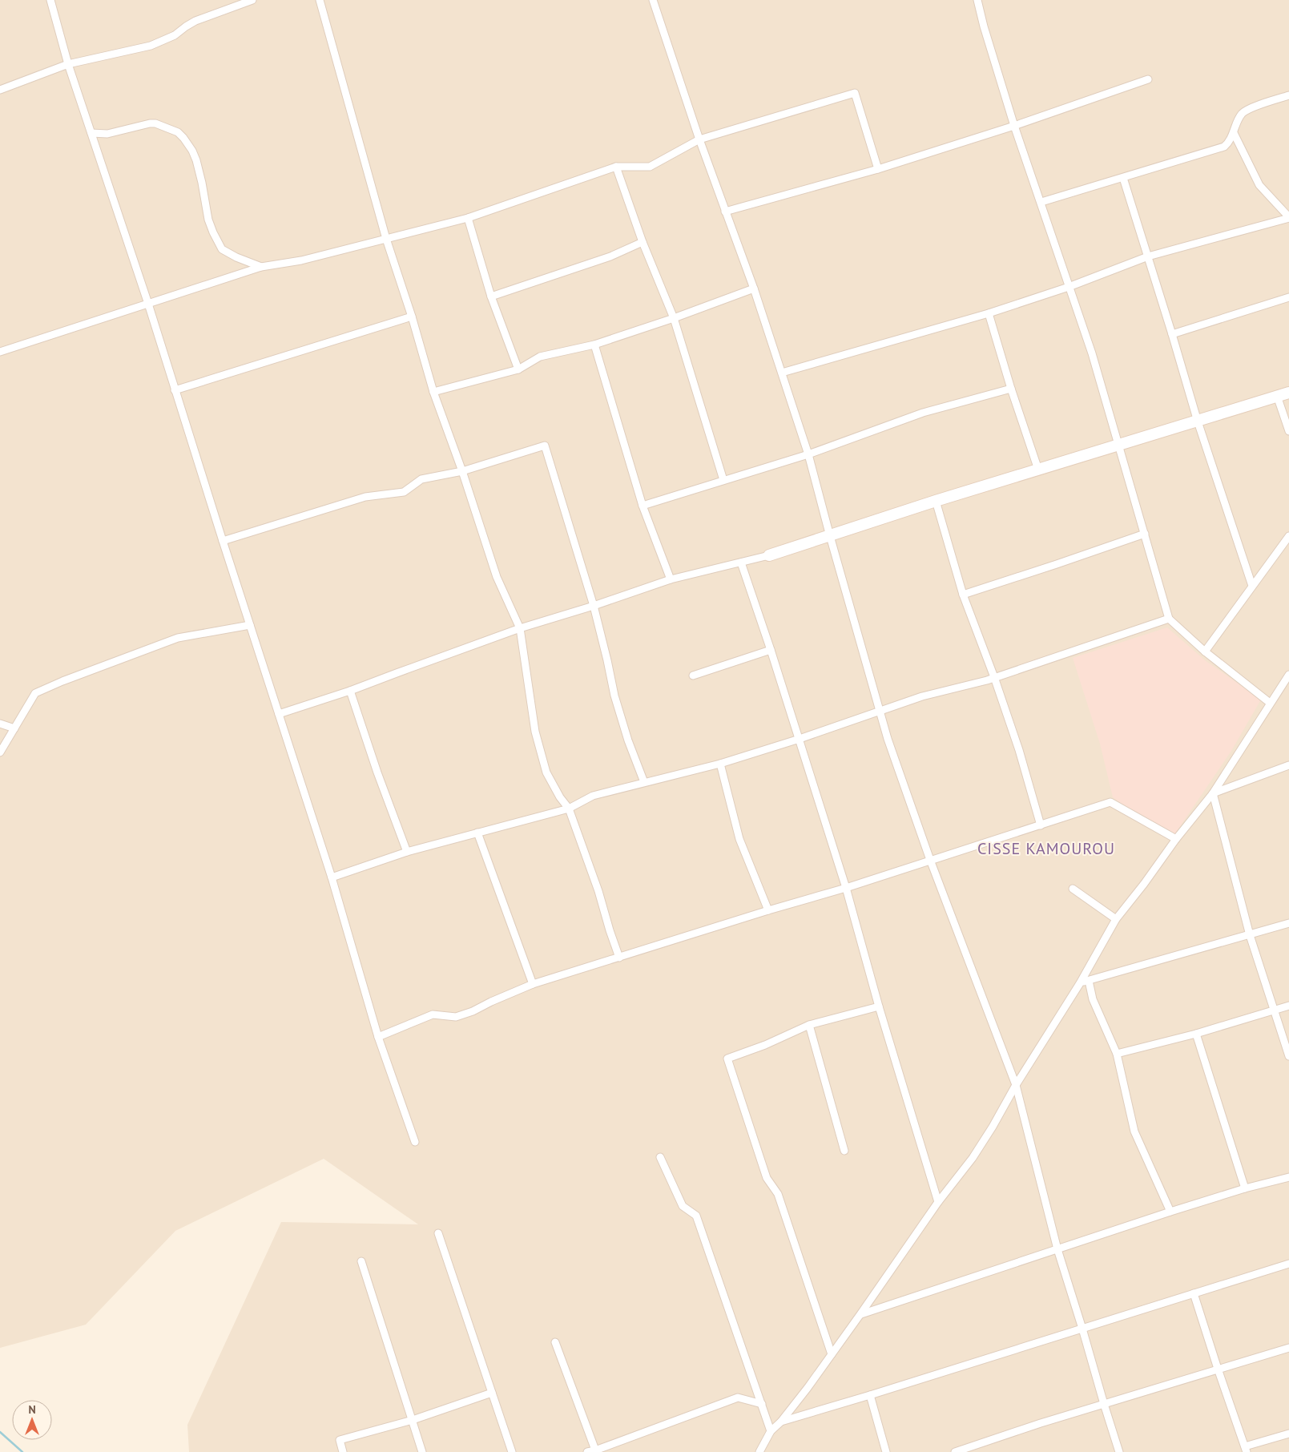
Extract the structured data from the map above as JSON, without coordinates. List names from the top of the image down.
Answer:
{
  "districts": ["CISSE KAMOUROU"],
  "north": "top"
}
